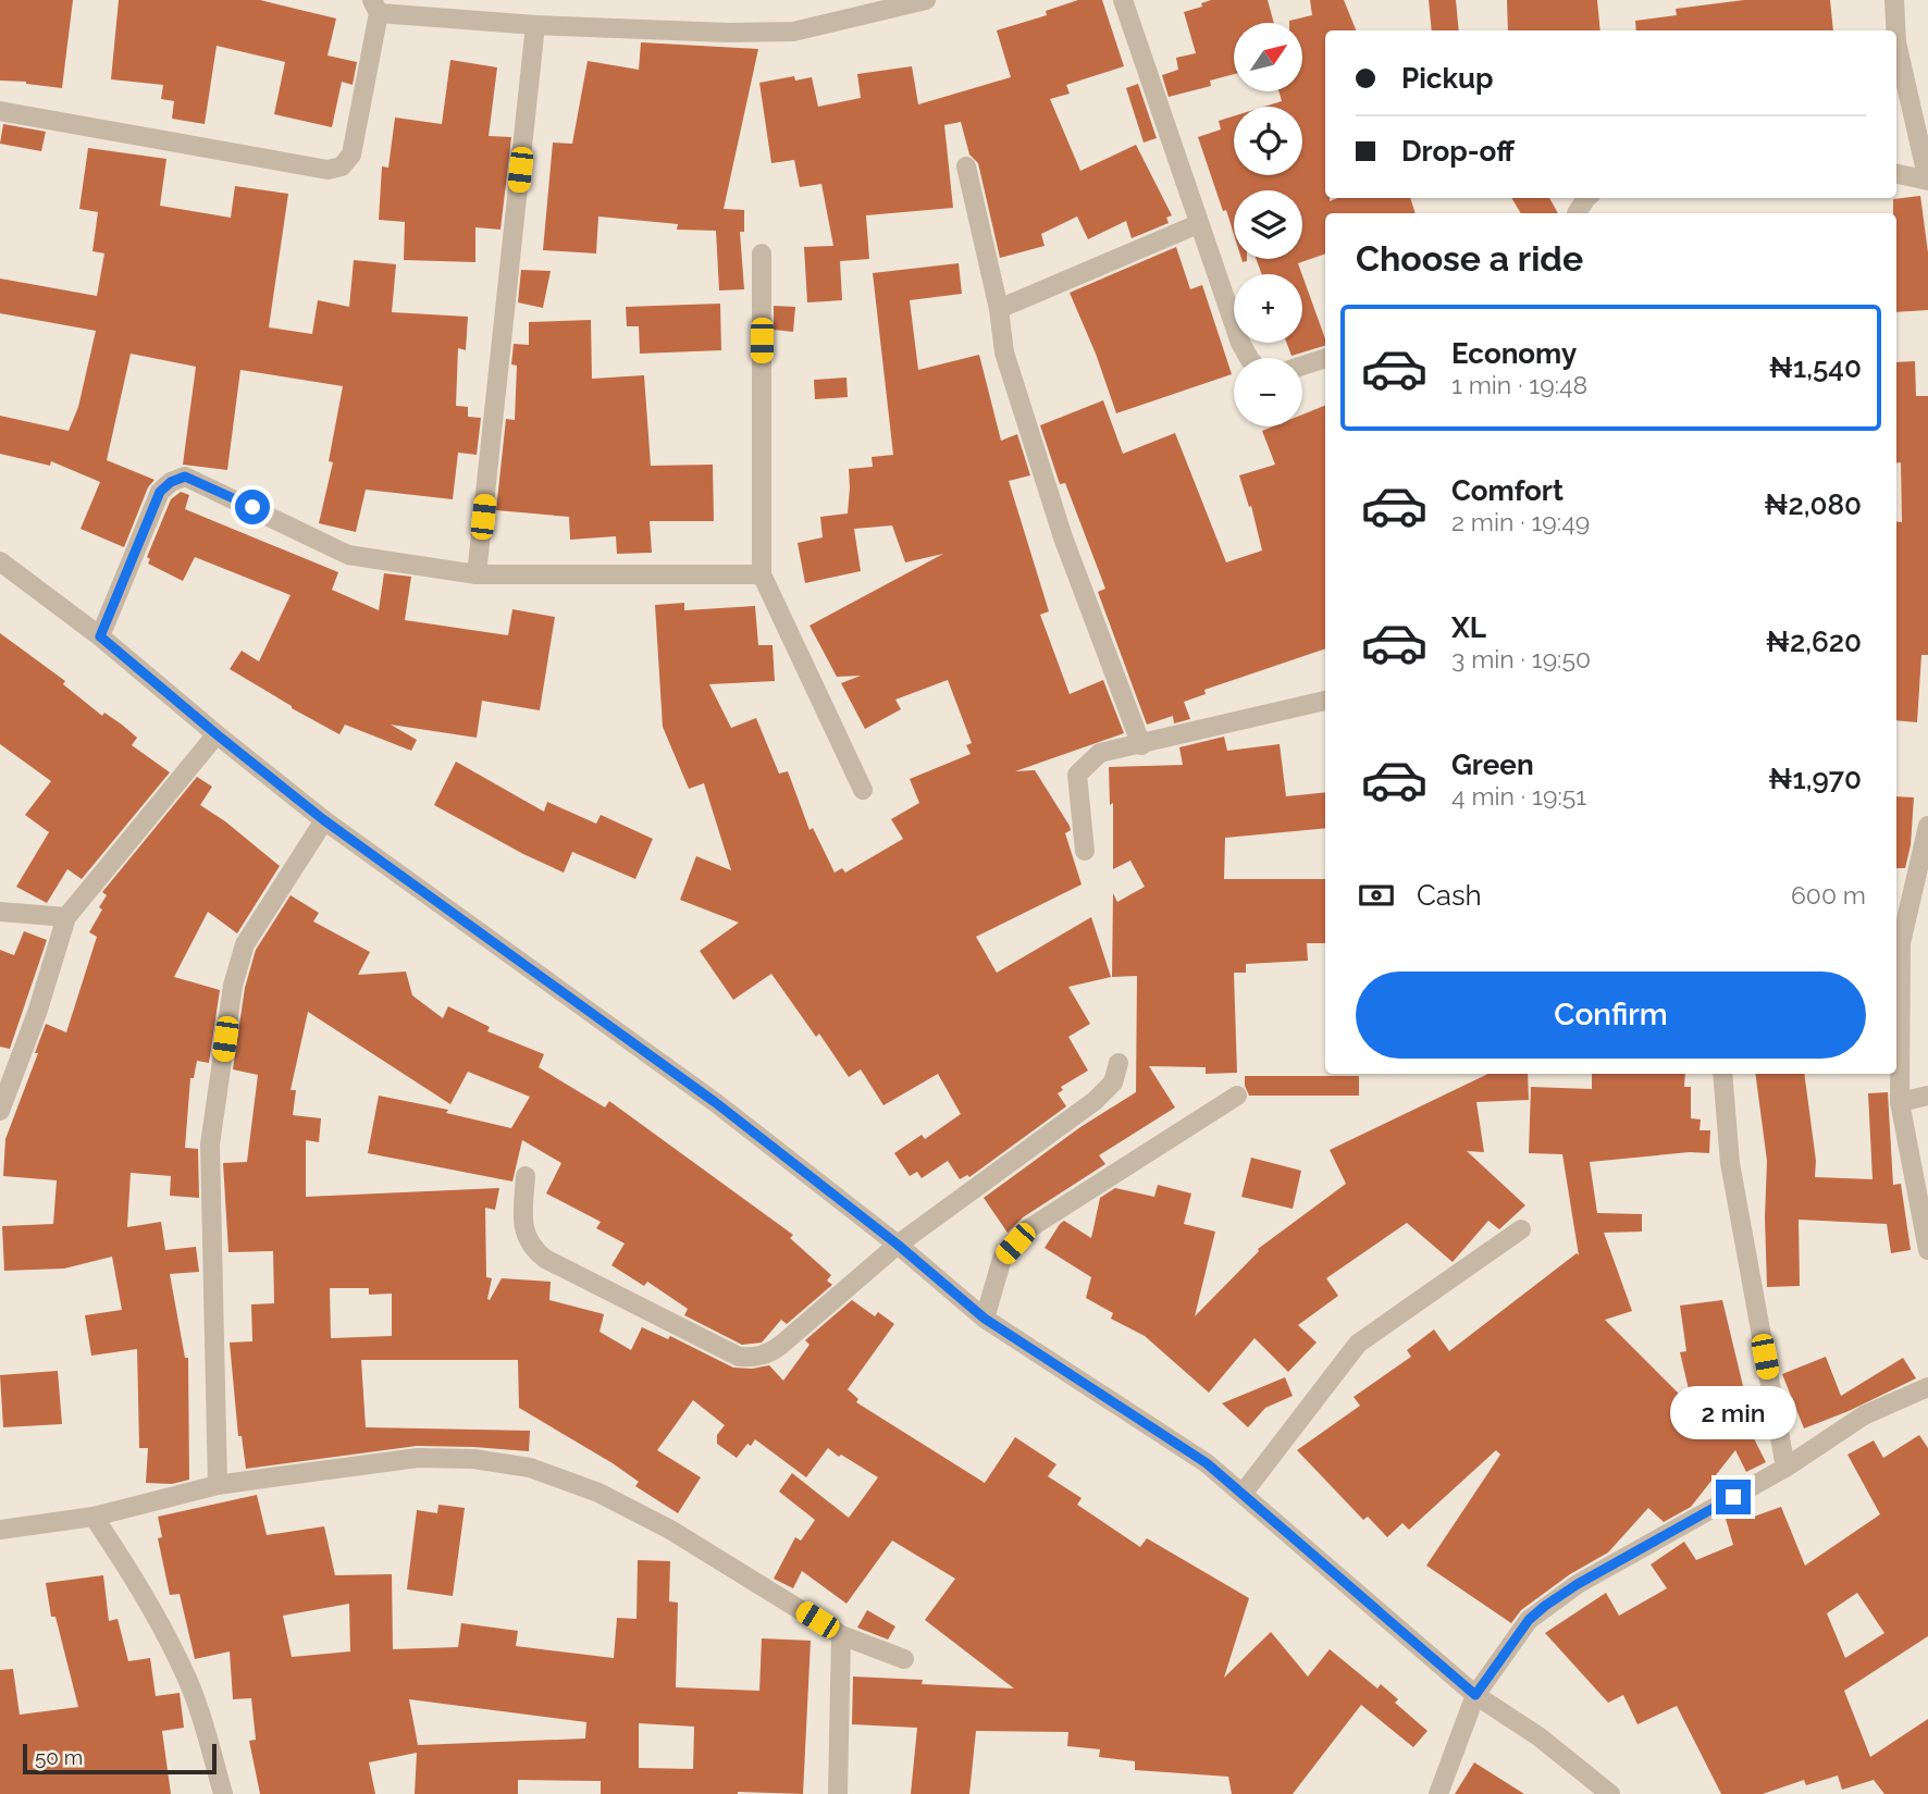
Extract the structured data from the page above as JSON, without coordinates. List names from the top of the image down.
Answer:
{
  "scale_bar": "50 m",
  "north": "top right",
  "page": {
    "map_buttons": ["+", "−"],
    "banner": ["Pickup", "Drop-off"],
    "heading": "Choose a ride",
    "list": [
      {
        "name": "Economy",
        "note": "1 min · 19:48",
        "value": "₦1,540"
      },
      {
        "name": "Comfort",
        "note": "2 min · 19:49",
        "value": "₦2,080"
      },
      {
        "name": "XL",
        "note": "3 min · 19:50",
        "value": "₦2,620"
      },
      {
        "name": "Green",
        "note": "4 min · 19:51",
        "value": "₦1,970"
      }
    ],
    "pay": ["Cash", "600 m"],
    "buttons": "Confirm",
    "bubble": "2 min",
    "scale": "50 m"
  }
}
